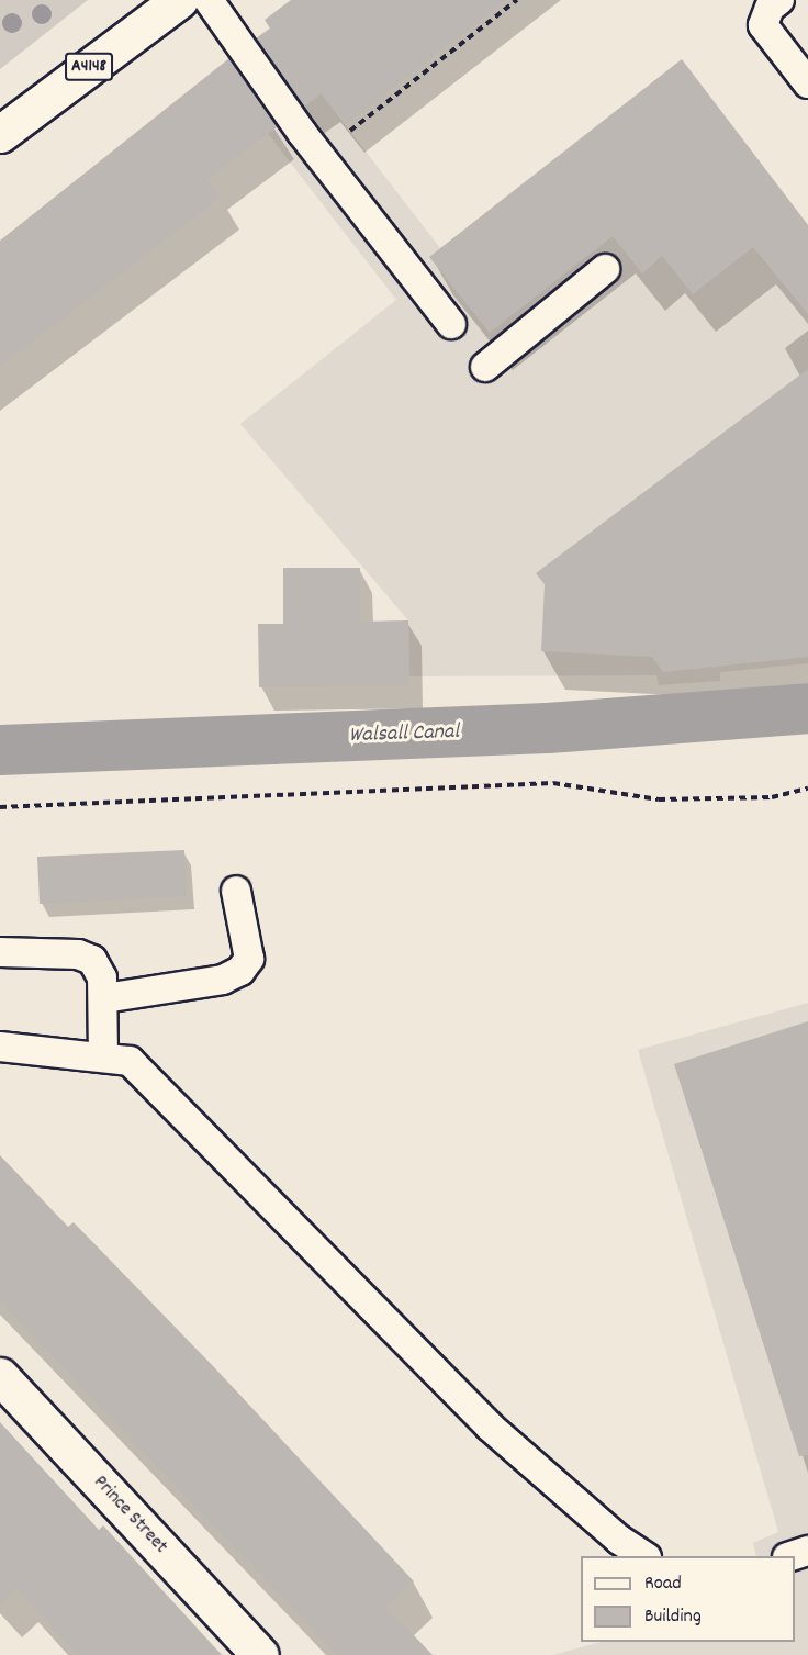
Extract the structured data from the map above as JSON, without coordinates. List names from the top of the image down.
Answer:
{
  "streets": {
    "main road": ["A4148", "Prince Street"]
  },
  "water": ["Walsall Canal"],
  "legend": ["Road", "Building"]
}
